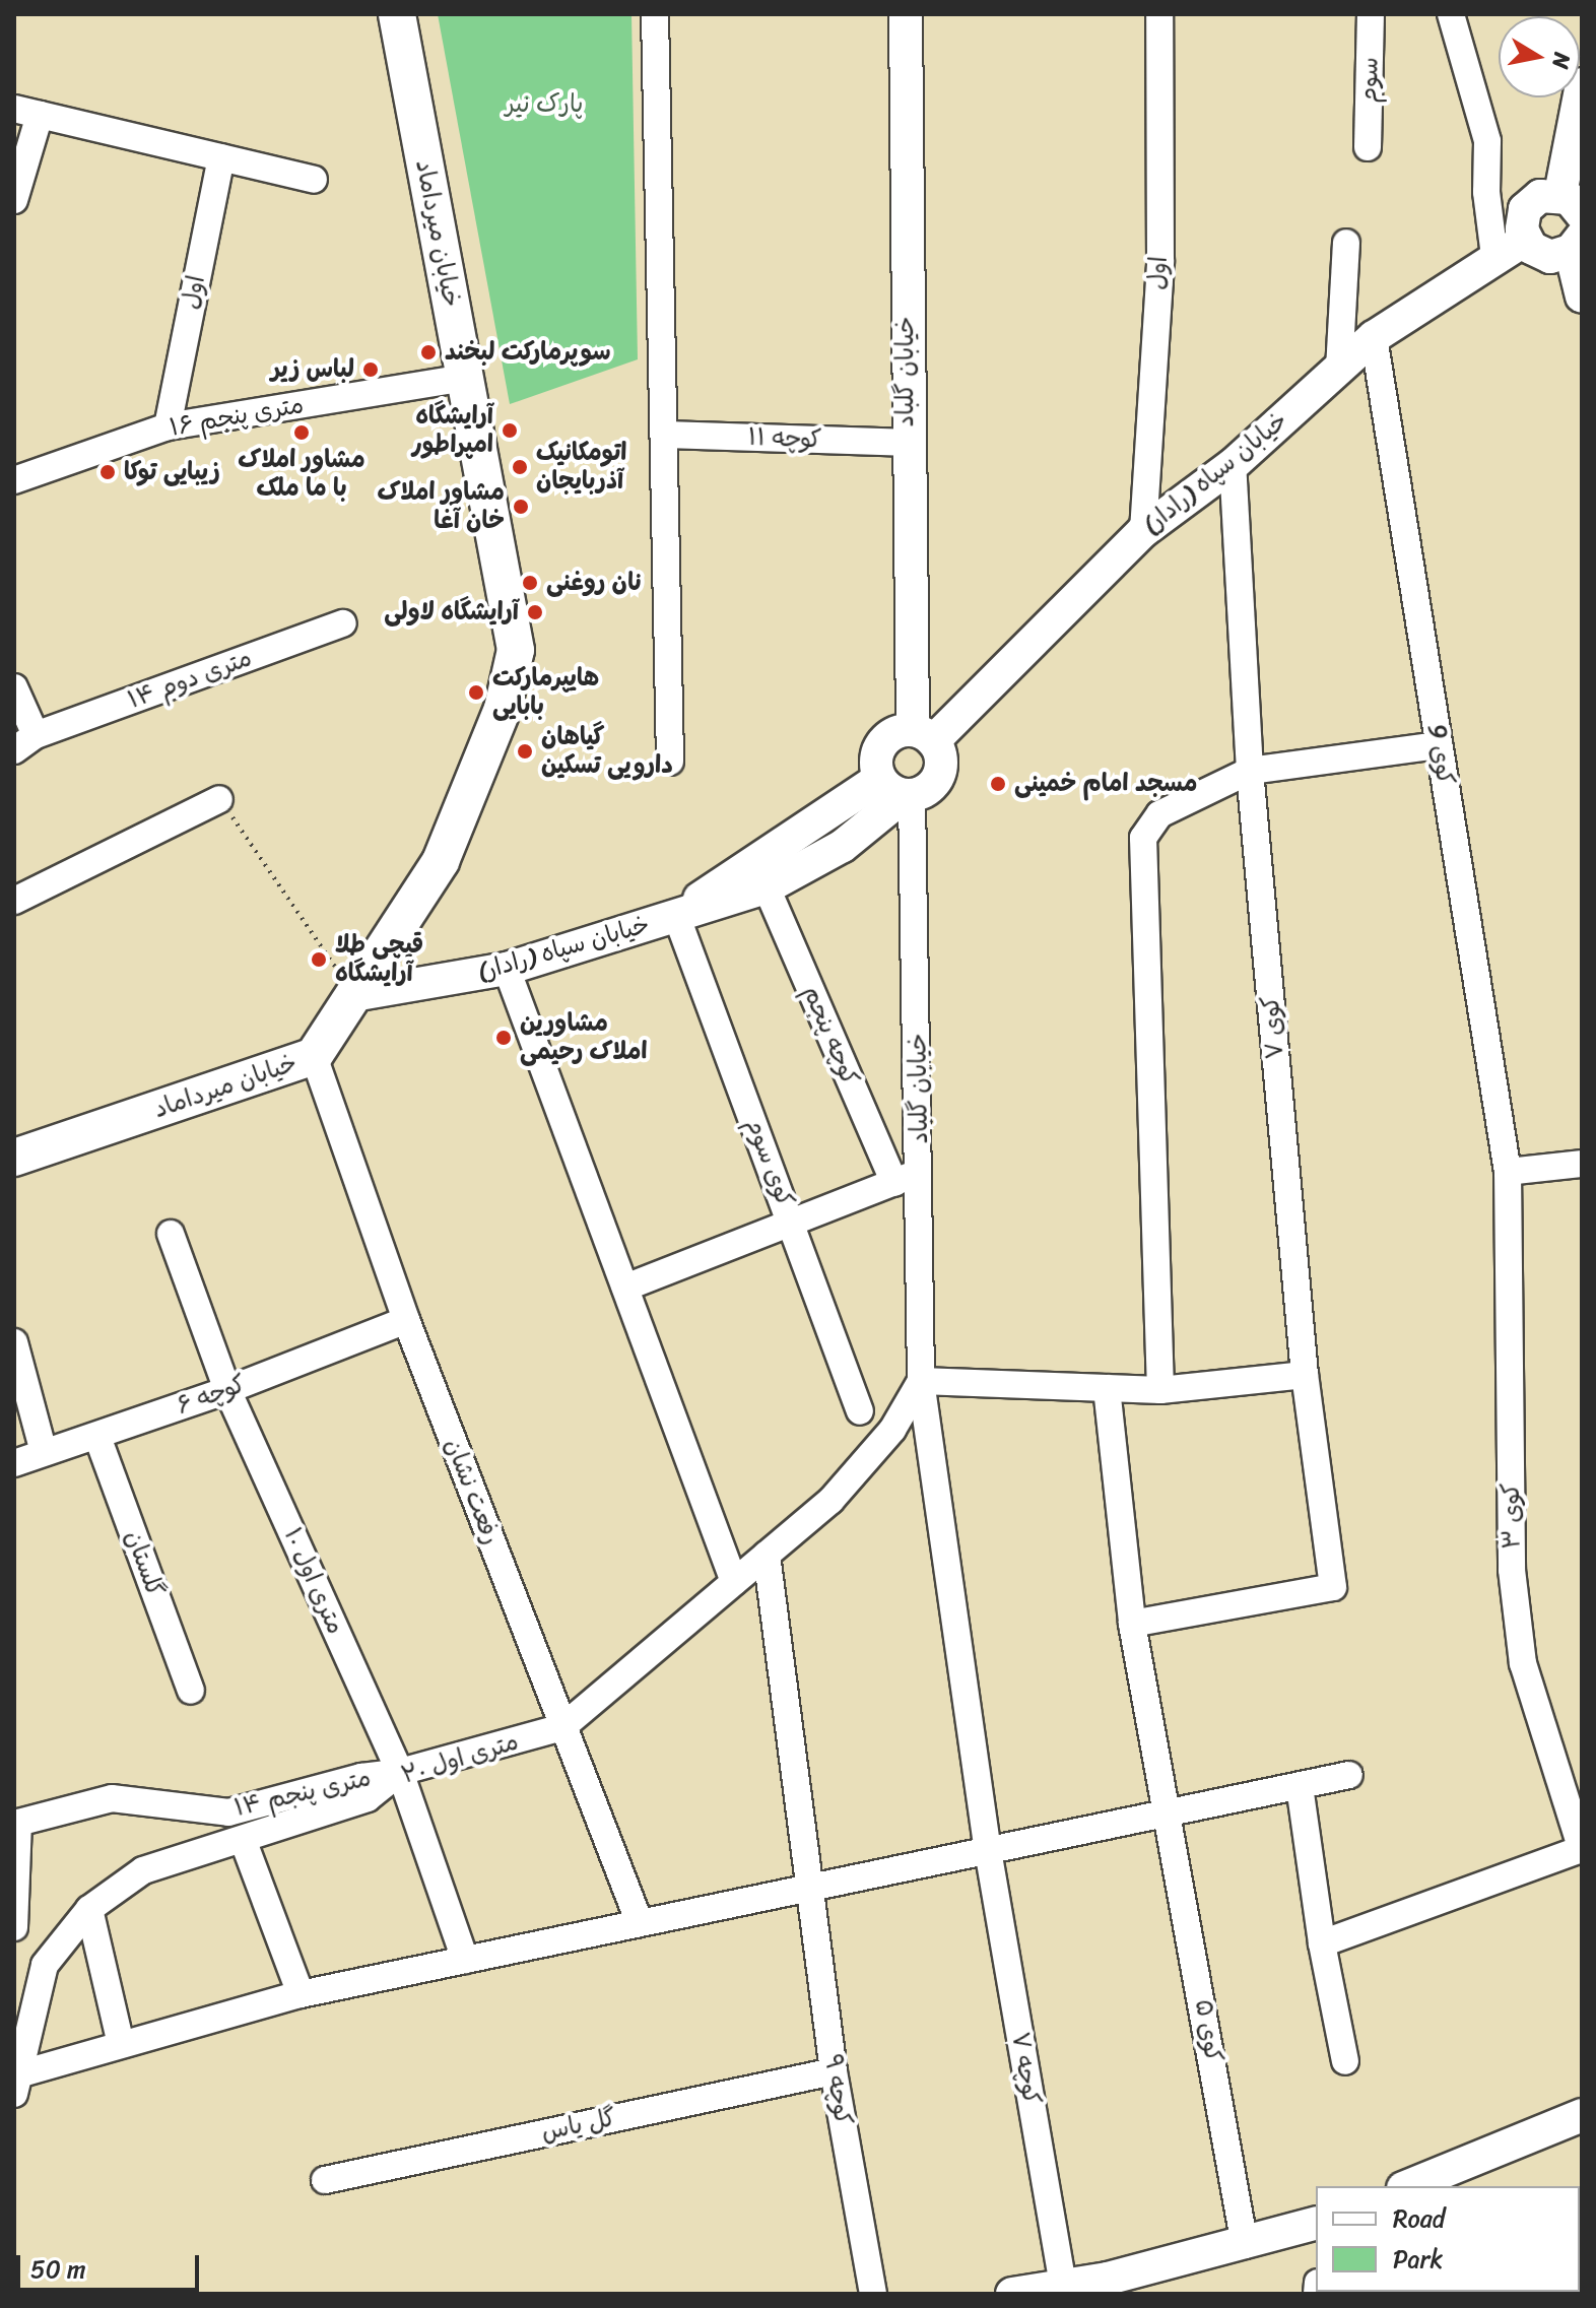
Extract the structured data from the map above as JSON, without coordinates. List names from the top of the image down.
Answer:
{
  "streets": {
    "main road": ["خیابان میرداماد"],
    "street": [
      "سوم",
      "اول",
      "خیابان گلباد",
      "۱۶ متری پنجم",
      "کوچه ۱۱",
      "خیابان سپاه (رادار)",
      "۱۴ متری دوم",
      "کوی 9",
      "کوی ۷",
      "کوچه پنجم",
      "کوی سوم",
      "کوچه ۶",
      "رفعت نشان",
      "کوی ۳",
      "گلستان",
      "۱۰ متری اول",
      "۲۰ متری اول",
      "۱۴ متری پنجم",
      "کوی ۵",
      "کوچه ۷",
      "کوچه ۹",
      "گل یاس"
    ]
  },
  "crossings": [
    ["خیابان میرداماد", "۱۶ متری پنجم"],
    ["خیابان میرداماد", "خیابان سپاه (رادار)"],
    ["خیابان میرداماد", "رفعت نشان"],
    ["اول", "۱۶ متری پنجم"],
    ["اول", "خیابان سپاه (رادار)"],
    ["خیابان گلباد", "کوچه ۱۱"],
    ["خیابان گلباد", "خیابان سپاه (رادار)"],
    ["خیابان گلباد", "۲۰ متری اول"],
    ["خیابان گلباد", "کوچه ۷"],
    ["خیابان سپاه (رادار)", "کوی 9"],
    ["خیابان سپاه (رادار)", "کوی ۷"],
    ["خیابان سپاه (رادار)", "کوچه پنجم"],
    ["خیابان سپاه (رادار)", "کوی سوم"],
    ["کوی 9", "کوی ۳"],
    ["کوی ۷", "کوی ۵"],
    ["کوچه ۶", "رفعت نشان"],
    ["کوچه ۶", "گلستان"],
    ["کوچه ۶", "۱۰ متری اول"],
    ["رفعت نشان", "۲۰ متری اول"],
    ["۱۰ متری اول", "۲۰ متری اول"],
    ["۱۰ متری اول", "۱۴ متری پنجم"],
    ["۲۰ متری اول", "۱۴ متری پنجم"],
    ["۲۰ متری اول", "کوچه ۹"],
    ["کوچه ۹", "گل یاس"]
  ],
  "parks": ["پارک نیر"],
  "places": [
    "سوپرمارکت لبخند",
    "لباس زیر",
    "آرایشگاه امپراطور",
    "مشاور املاک با ما ملک",
    "اتومکانیک آذربایجان",
    "زیبایی توکا",
    "مشاور املاک خان آغا",
    "نان روغنی",
    "آرایشگاه لاولی",
    "هایپرمارکت بابایی",
    "گیاهان دارویی تسکین",
    "مسجد امام خمینی",
    "قیچی طلا آرایشگاه",
    "مشاورین املاک رحیمی"
  ],
  "legend": ["Road", "Park"],
  "scale_bar": "50 m",
  "north": "right"
}
